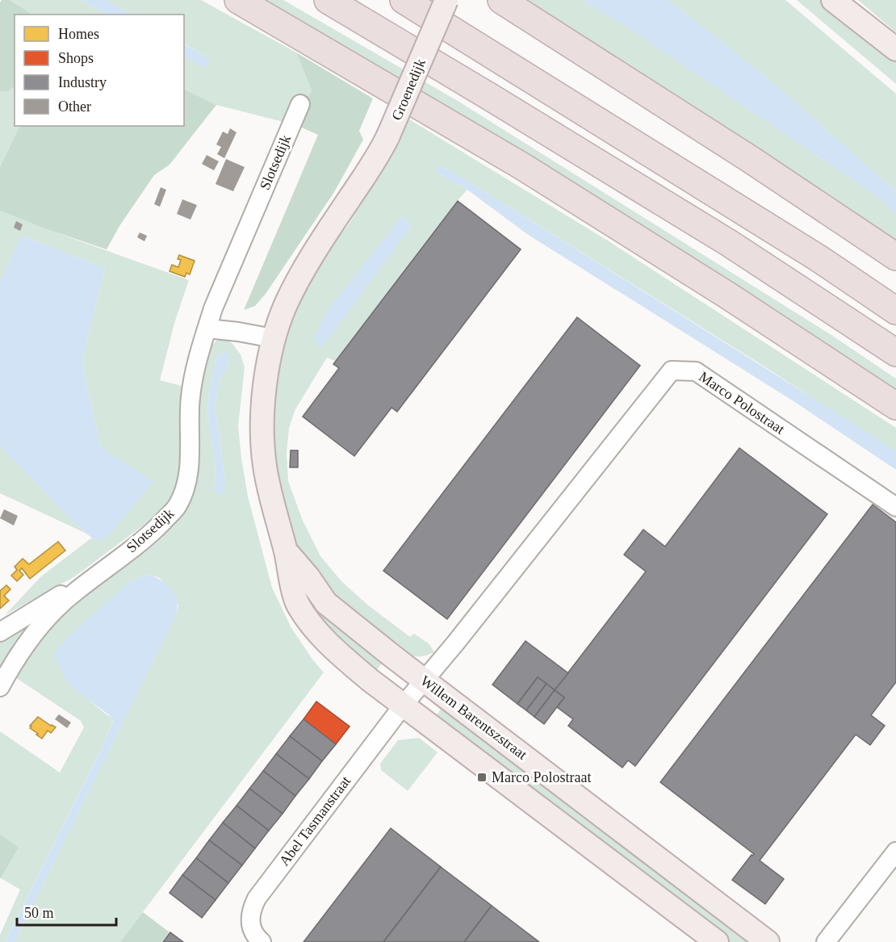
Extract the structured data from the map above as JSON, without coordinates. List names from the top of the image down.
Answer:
{
  "streets": {
    "main road": ["Groenedijk", "Willem Barentszstraat"],
    "street": ["Slotsedijk", "Marco Polostraat", "Abel Tasmanstraat"]
  },
  "crossings": [
    ["Groenedijk", "Willem Barentszstraat"],
    ["Marco Polostraat", "Willem Barentszstraat"],
    ["Marco Polostraat", "Abel Tasmanstraat"],
    ["Willem Barentszstraat", "Abel Tasmanstraat"]
  ],
  "places": {
    "transit": ["Marco Polostraat"]
  },
  "legend": [
    "Homes",
    "Shops",
    "Industry",
    "Other"
  ],
  "scale_bar": "50 m"
}
